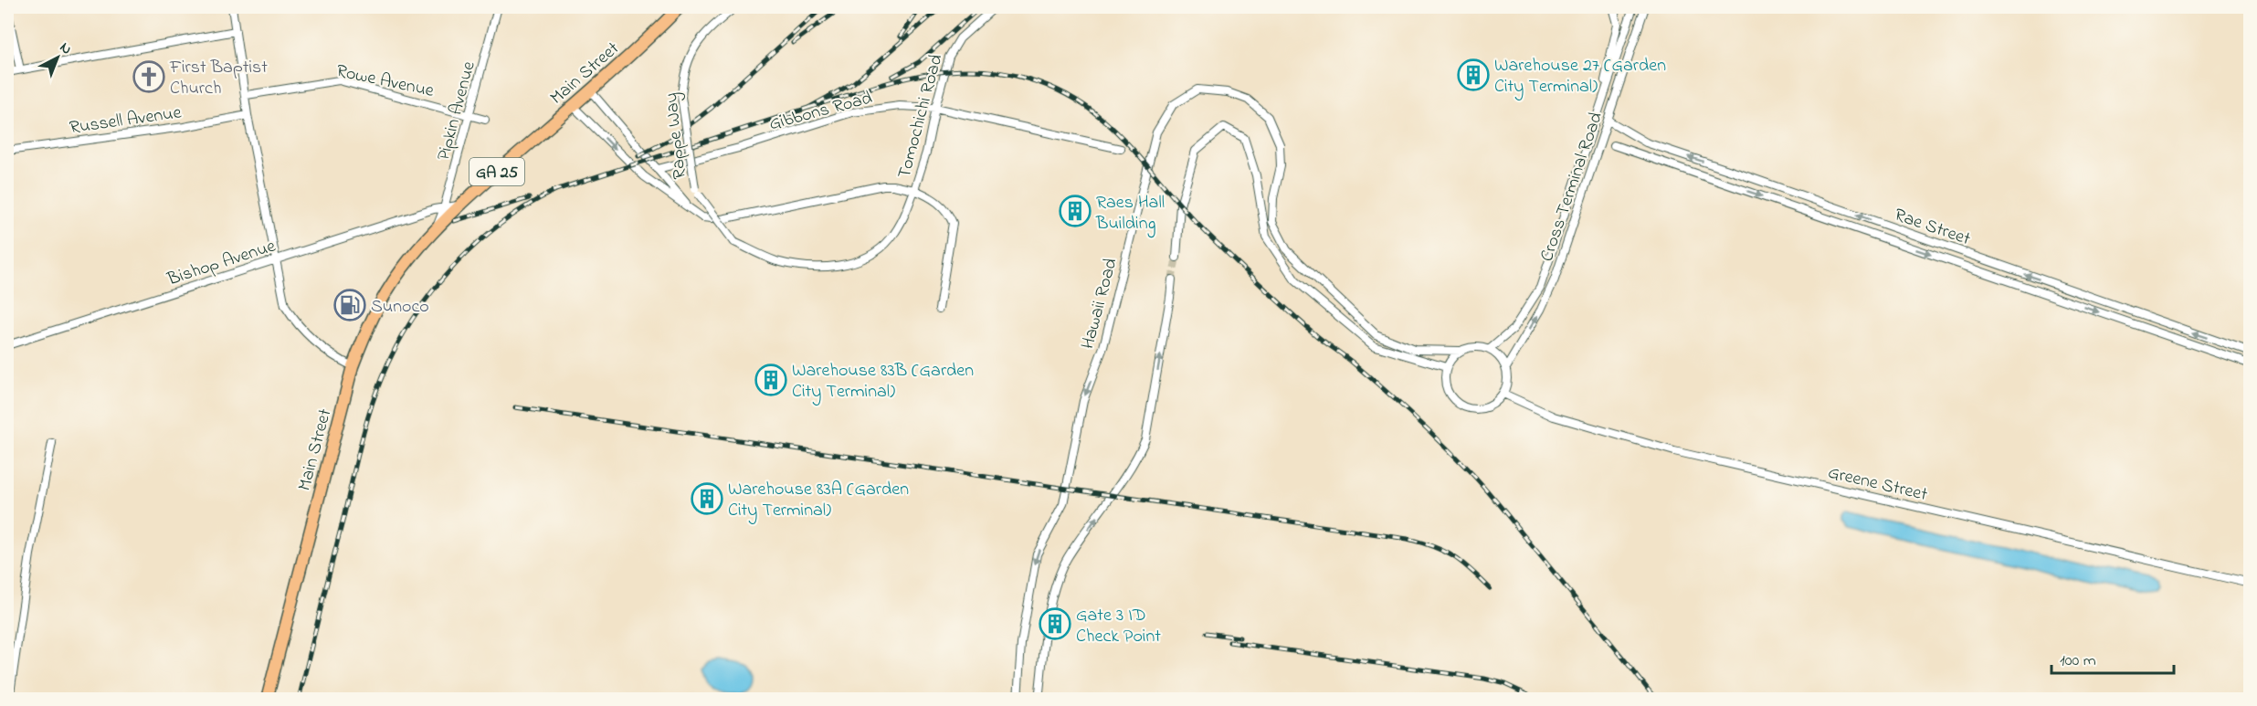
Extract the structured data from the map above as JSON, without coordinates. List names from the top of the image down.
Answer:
{
  "streets": {
    "main road": ["Main Street", "GA 25"],
    "street": [
      "Rowe Avenue",
      "Gibbons Road",
      "Pipkin Avenue",
      "Tomochichi Road",
      "Russell Avenue",
      "Rappe Way",
      "Cross Terminal Road",
      "Rae Street",
      "Bishop Avenue",
      "Hawaii Road",
      "Greene Street"
    ]
  },
  "crossings": [
    ["Main Street", "Pipkin Avenue"],
    ["Main Street", "Bishop Avenue"],
    ["Rowe Avenue", "Pipkin Avenue"],
    ["Gibbons Road", "Tomochichi Road"],
    ["Pipkin Avenue", "Bishop Avenue"],
    ["Tomochichi Road", "Rappe Way"],
    ["Cross Terminal Road", "Rae Street"],
    ["Cross Terminal Road", "Hawaii Road"],
    ["Cross Terminal Road", "Greene Street"],
    ["Hawaii Road", "Greene Street"]
  ],
  "places": {
    "building": [
      "Warehouse 27 (Garden City Terminal)",
      "Raes Hall Building",
      "Warehouse 83B (Garden City Terminal)",
      "Warehouse 83A (Garden City Terminal)",
      "Gate 3 ID Check Point"
    ],
    "church": ["First Baptist Church"],
    "fuel station": ["Sunoco"]
  },
  "scale_bar": "100 m",
  "north": "top right"
}
